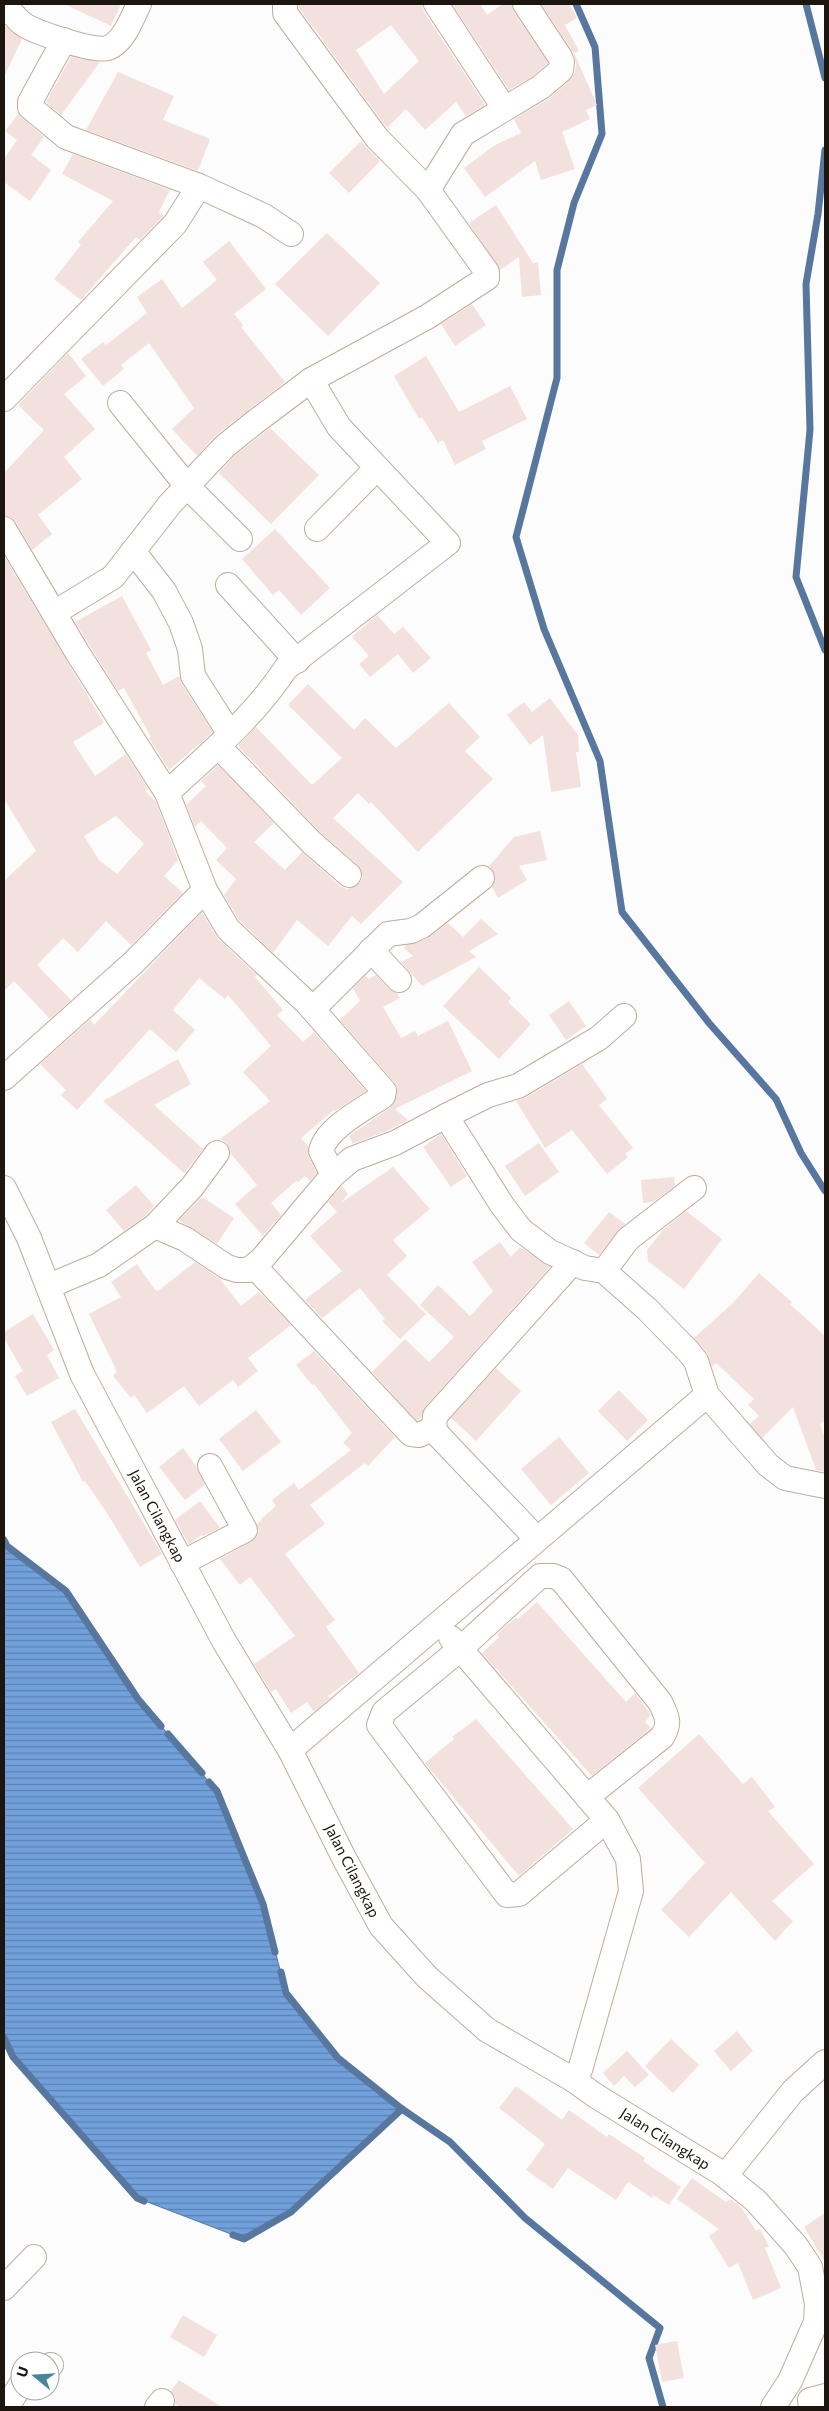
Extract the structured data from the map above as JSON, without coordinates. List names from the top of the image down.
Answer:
{
  "streets": {
    "street": ["Jalan Cilangkap"]
  },
  "north": "left"
}
